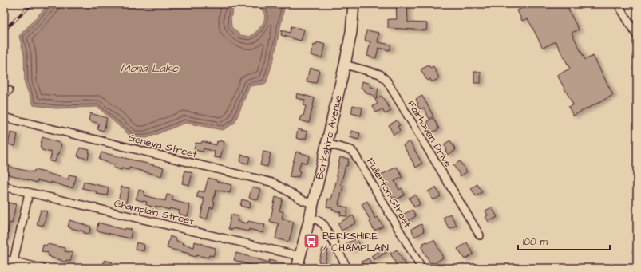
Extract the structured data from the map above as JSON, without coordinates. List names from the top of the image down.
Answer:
{
  "streets": {
    "main road": ["Berkshire Avenue"],
    "street": [
      "Fairhaven Drive",
      "Geneva Street",
      "Fullerton Street",
      "Champlain Street"
    ]
  },
  "crossings": [
    ["Fairhaven Drive", "Berkshire Avenue"],
    ["Berkshire Avenue", "Geneva Street"],
    ["Berkshire Avenue", "Fullerton Street"],
    ["Berkshire Avenue", "Champlain Street"]
  ],
  "water": ["Mona Lake"],
  "places": {
    "bus stop": ["BERKSHIRE / CHAMPLAIN"]
  },
  "scale_bar": "100 m"
}
